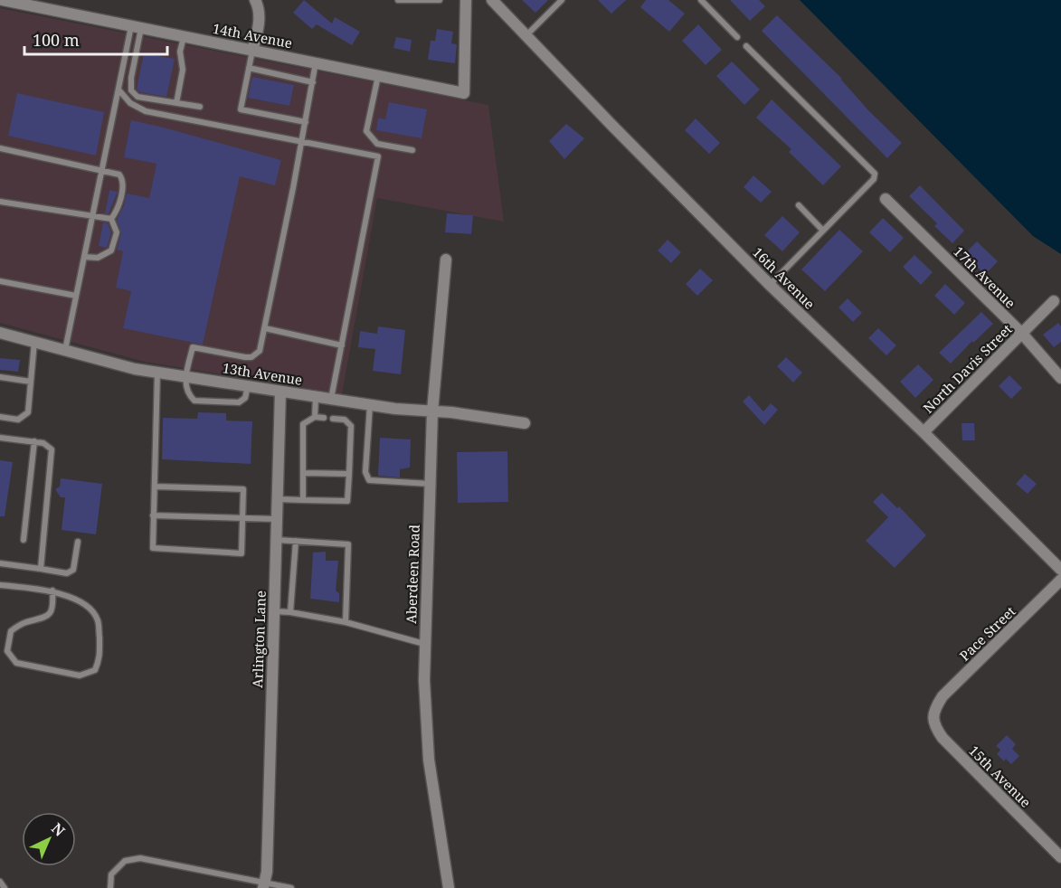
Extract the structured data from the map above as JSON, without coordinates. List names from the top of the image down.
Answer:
{
  "streets": {
    "street": [
      "14th Avenue",
      "17th Avenue",
      "16th Avenue",
      "North Davis Street",
      "13th Avenue",
      "Aberdeen Road",
      "Pace Street",
      "Arlington Lane",
      "15th Avenue"
    ]
  },
  "crossings": [
    ["17th Avenue", "North Davis Street"],
    ["16th Avenue", "North Davis Street"],
    ["13th Avenue", "Aberdeen Road"],
    ["13th Avenue", "Arlington Lane"],
    ["Pace Street", "15th Avenue"]
  ],
  "scale_bar": "100 m",
  "north": "top right"
}
